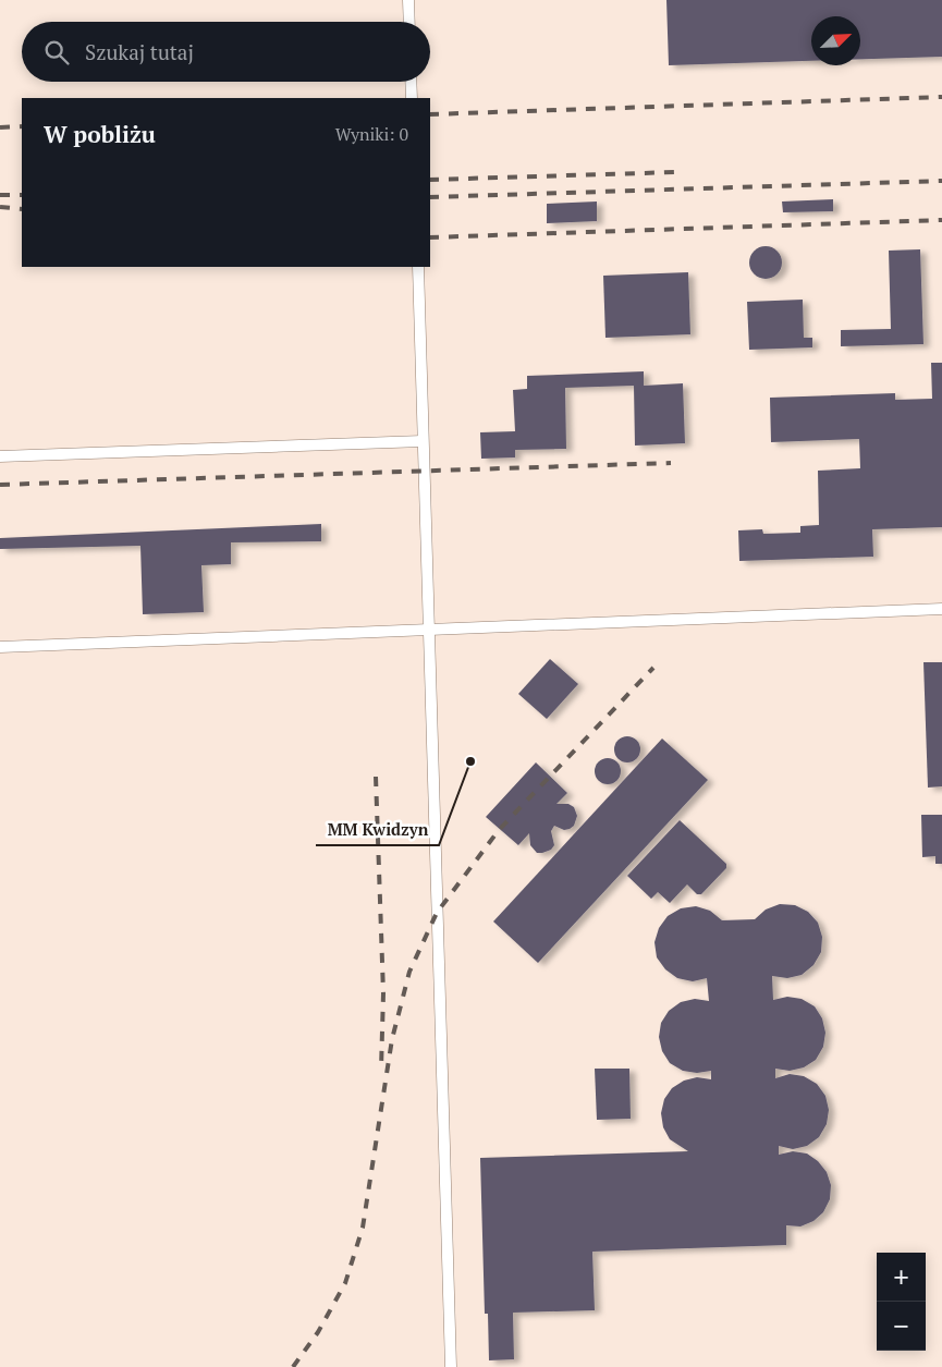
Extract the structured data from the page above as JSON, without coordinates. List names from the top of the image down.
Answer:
{
  "places": ["MM Kwidzyn"],
  "north": "top right",
  "page": {
    "search": "Szukaj tutaj",
    "heading": ["W pobliżu", "Wyniki: 0"],
    "map_buttons": ["+", "−"]
  }
}
